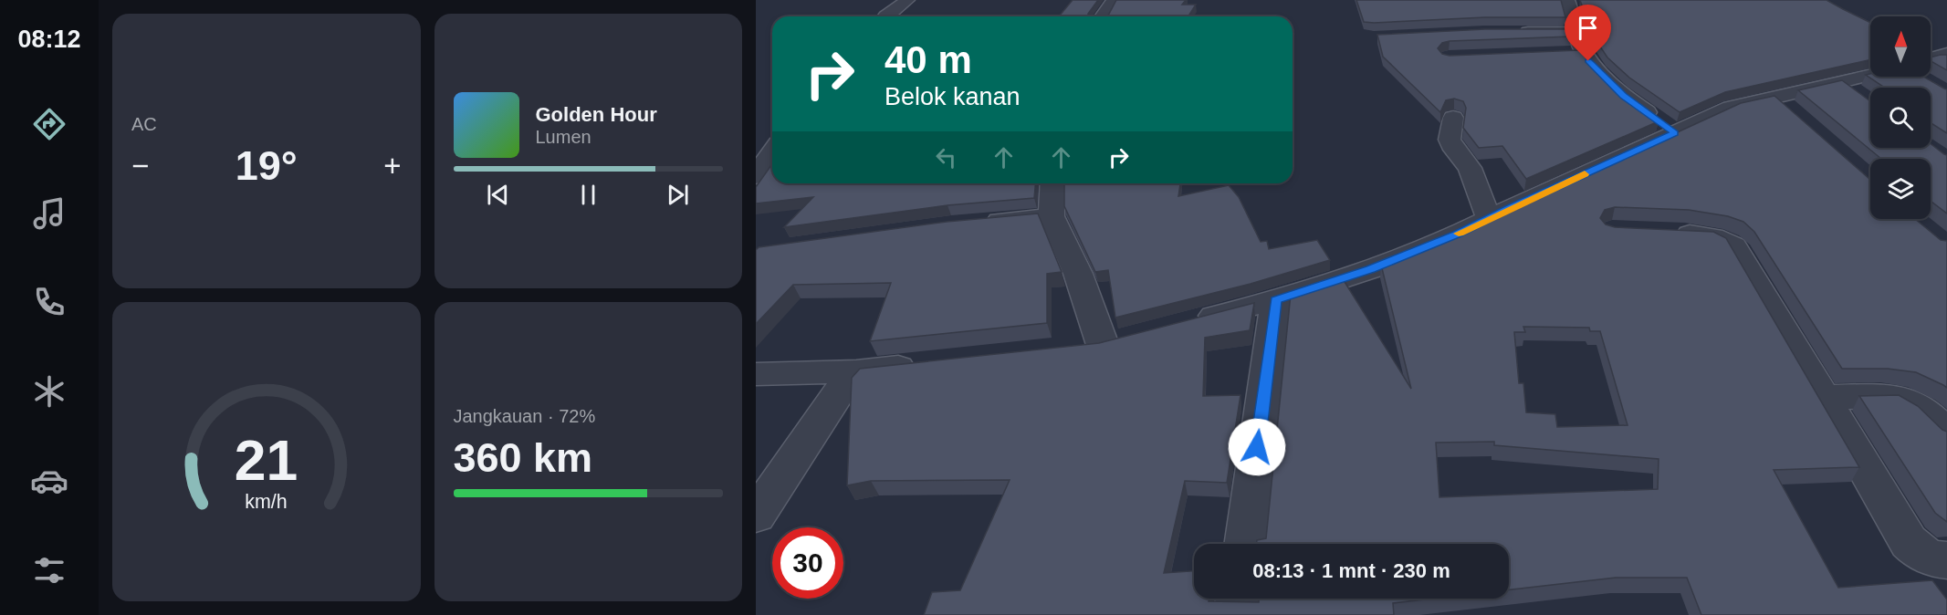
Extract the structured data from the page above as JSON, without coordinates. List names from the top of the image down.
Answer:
{
  "north": "top",
  "page": {
    "tabs": "08:12",
    "tile": [
      "AC",
      ["Jangkauan · 72%", "360 km"]
    ],
    "turn": ["40 m", "Belok kanan"],
    "song": ["Golden Hour", "Lumen"],
    "heat": ["−", "19°", "+"],
    "limit": "30",
    "trip": "08:13 · 1 mnt · 230 m",
    "gauge": ["21", "km/h"]
  }
}
